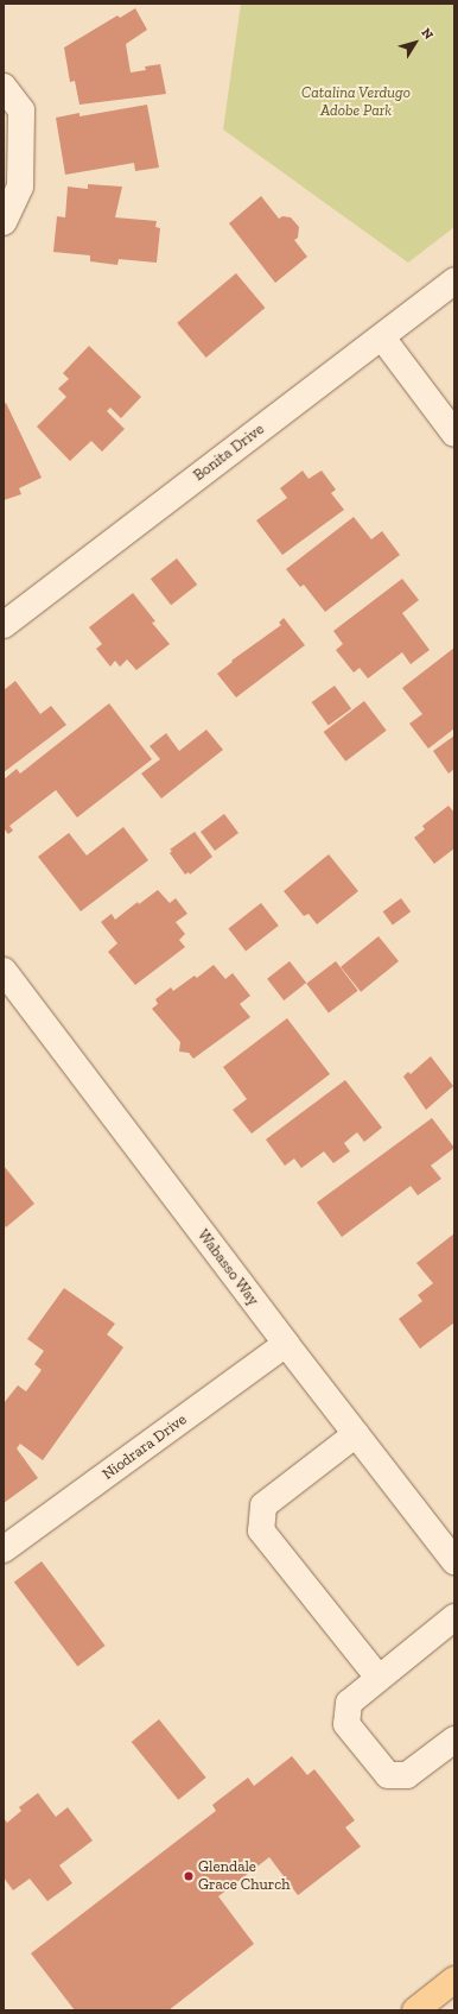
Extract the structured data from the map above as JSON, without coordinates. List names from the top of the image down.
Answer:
{
  "streets": {
    "street": ["Bonita Drive", "Wabasso Way", "Niodrara Drive"]
  },
  "crossings": [
    ["Wabasso Way", "Niodrara Drive"]
  ],
  "parks": ["Catalina Verdugo Adobe Park"],
  "places": ["Glendale Grace Church"],
  "north": "top right"
}
